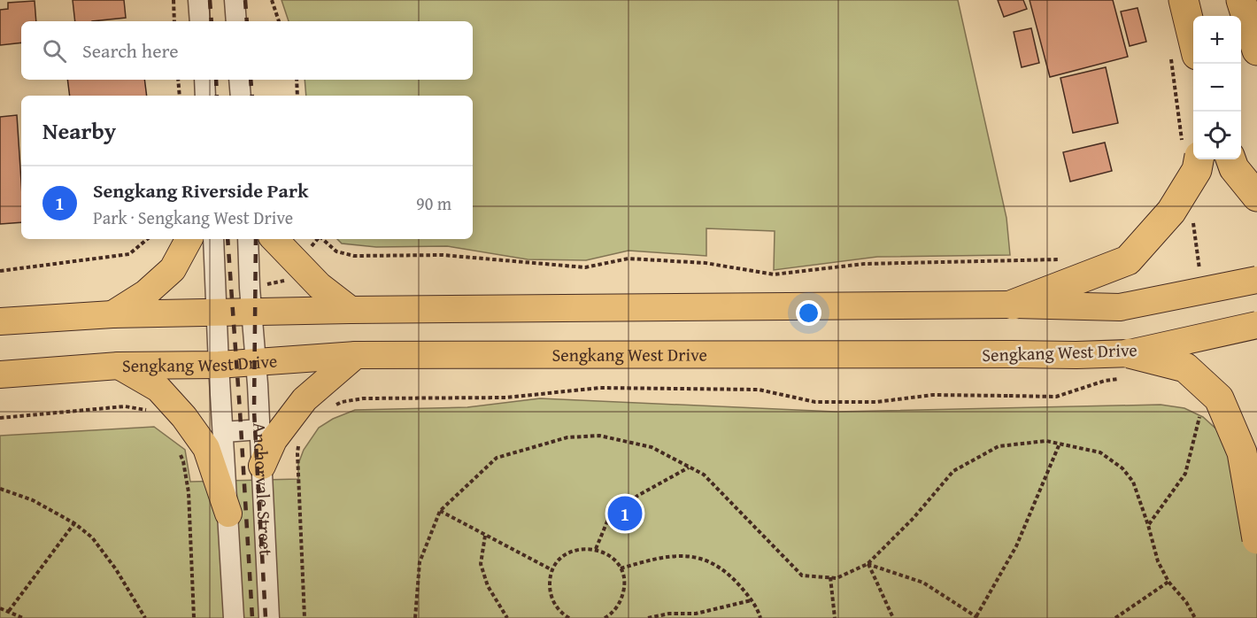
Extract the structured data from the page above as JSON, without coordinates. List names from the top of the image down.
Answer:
{
  "streets": {
    "main road": ["Sengkang West Drive"],
    "street": ["Anchorvale Street"]
  },
  "crossings": [
    ["Sengkang West Drive", "Anchorvale Street"]
  ],
  "page": {
    "map_buttons": ["+", "−"],
    "search": "Search here",
    "heading": "Nearby",
    "list": [
      {
        "mark": "1",
        "name": "Sengkang Riverside Park",
        "note": "Park · Sengkang West Drive",
        "value": "90 m"
      }
    ],
    "pins": "1"
  }
}
